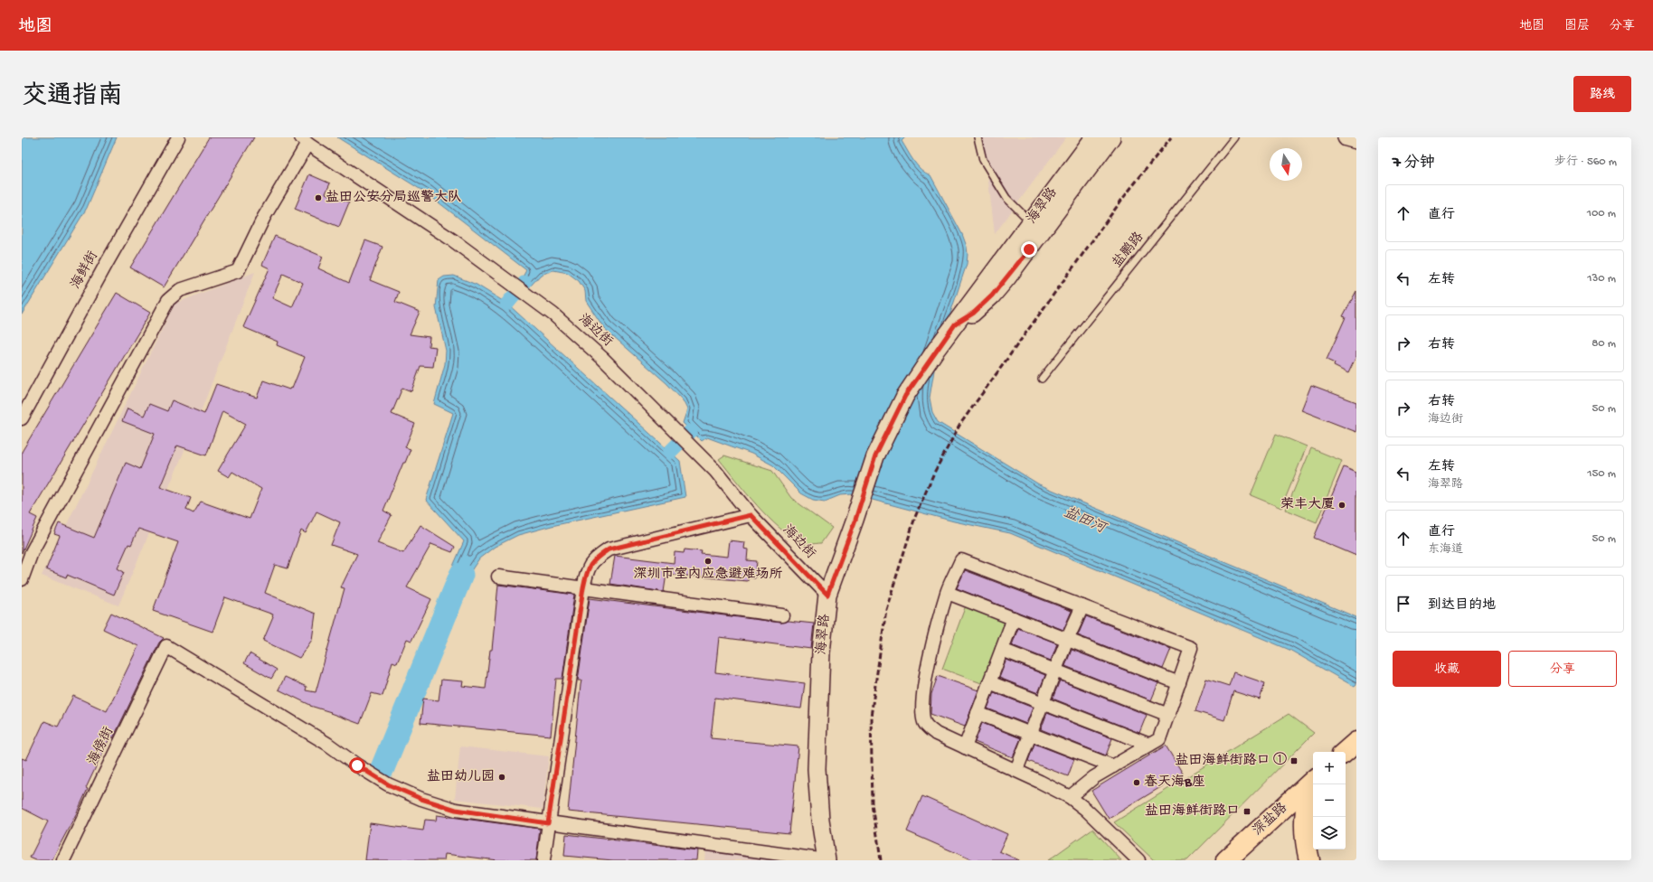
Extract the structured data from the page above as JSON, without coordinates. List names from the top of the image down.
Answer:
{
  "streets": {
    "main road": ["深盐路"],
    "street": [
      "海翠路",
      "海鲜街",
      "海边街",
      "海傍街"
    ],
    "lane": ["盐鹏路"]
  },
  "crossings": [
    ["海翠路", "海边街"]
  ],
  "water": ["盐田河"],
  "places": {
    "other": [
      "盐田公安分局巡警大队",
      "荣丰大厦",
      "深圳市室内应急避难场所",
      "盐田幼儿园",
      "春天海B座"
    ],
    "transit": ["盐田海鲜街路口 ①", "盐田海鲜街路口"]
  },
  "north": "bottom",
  "page": {
    "header": "地图",
    "nav": ["地图", "图层", "分享"],
    "title": "交通指南",
    "buttons": [
      "路线",
      ["收藏", "分享"]
    ],
    "heading": ["7 分钟", "步行 · 560 m"],
    "list": [
      ["直行", "100 m"],
      ["左转", "130 m"],
      ["右转", "80 m"],
      ["右转", "海边街", "50 m"],
      ["左转", "海翠路", "150 m"],
      ["直行", "东海道", "50 m"],
      "到达目的地"
    ],
    "map_buttons": ["+", "−"]
  }
}
